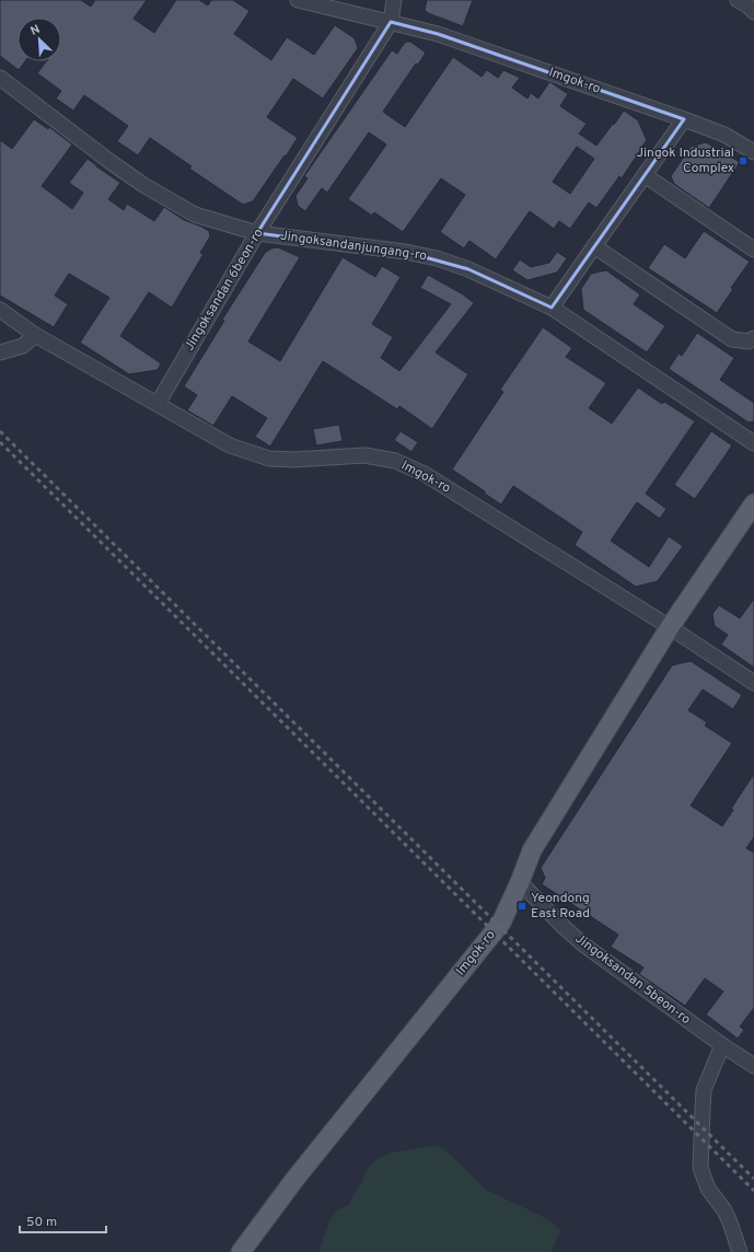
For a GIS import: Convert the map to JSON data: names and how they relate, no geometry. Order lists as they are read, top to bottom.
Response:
{
  "streets": {
    "main road": ["Imgok-ro"],
    "street": ["Jingoksandanjungang-ro", "Jingoksandan 6beon-ro", "Jingoksandan 5beon-ro"]
  },
  "crossings": [
    ["Imgok-ro", "Jingoksandan 6beon-ro"],
    ["Imgok-ro", "Jingoksandan 5beon-ro"],
    ["Jingoksandanjungang-ro", "Jingoksandan 6beon-ro"]
  ],
  "places": {
    "transit": ["Jingok Industrial Complex", "Yeondong East Road"]
  },
  "scale_bar": "50 m",
  "north": "top left"
}
